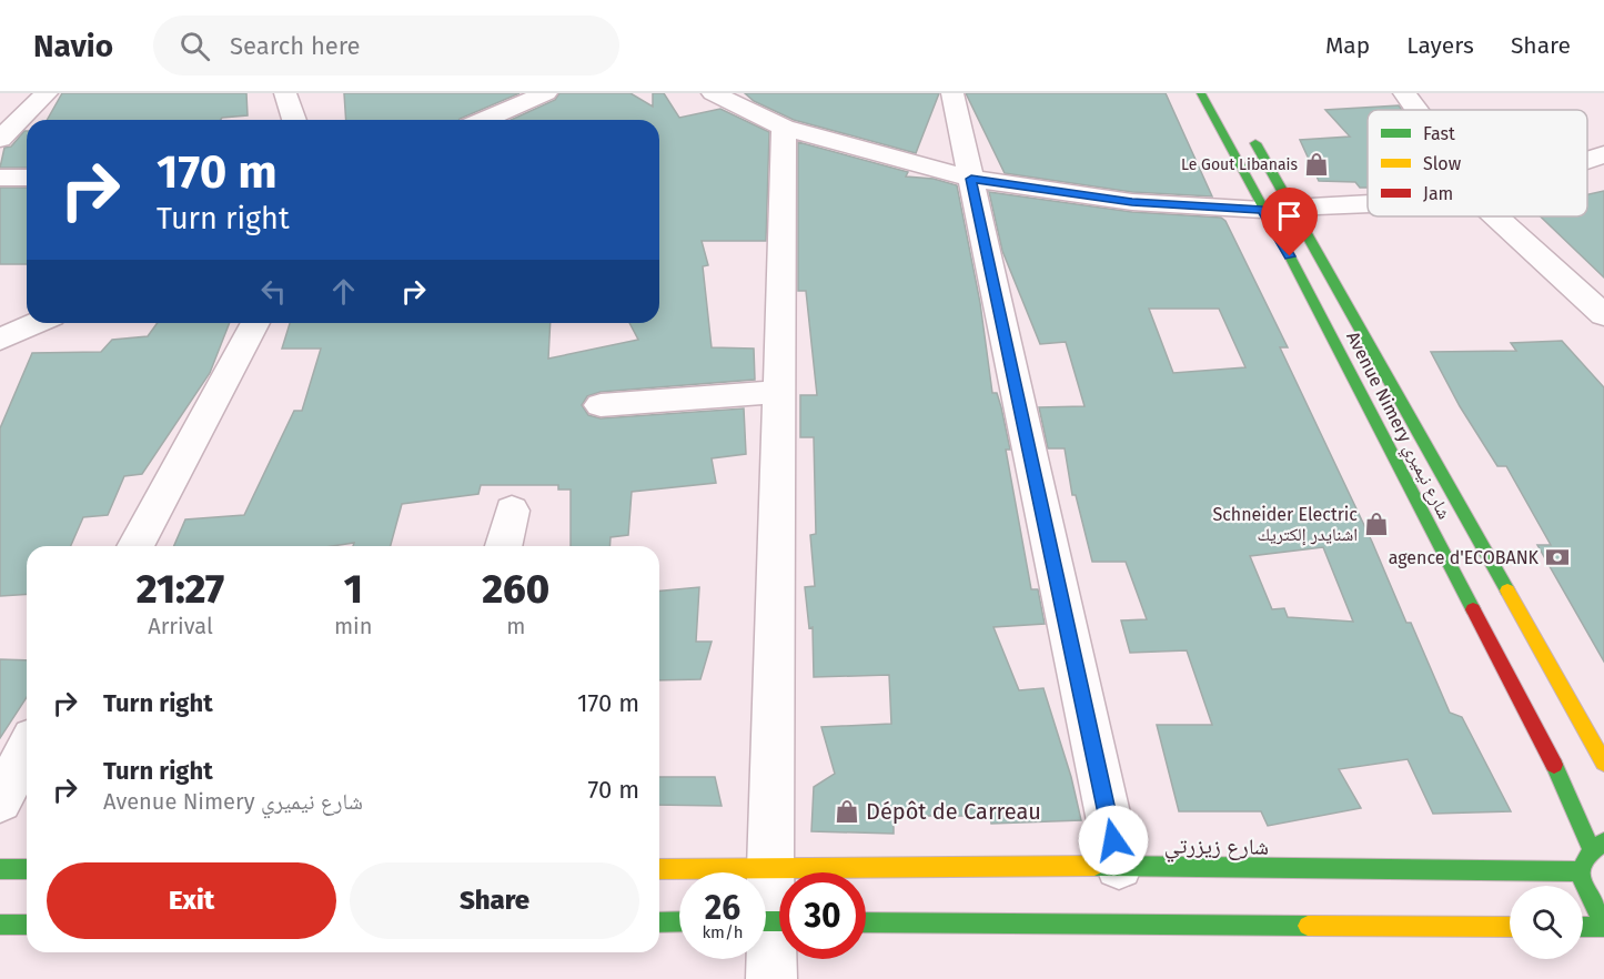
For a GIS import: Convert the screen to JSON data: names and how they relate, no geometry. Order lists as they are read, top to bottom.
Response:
{
  "streets": {
    "main road": ["Avenue Nimery شارع نيميري", "شارع زيزرتي"]
  },
  "places": {
    "shop": ["Le Gout Libanais", "Schneider Electric اشنايدر إلكتريك", "Dépôt de Carreau"],
    "bank": ["agence d'ECOBANK"]
  },
  "legend": ["Fast", "Slow", "Jam"],
  "page": {
    "header": "Navio",
    "search": "Search here",
    "nav": ["Map", "Layers", "Share"],
    "turn": ["170 m", "Turn right"],
    "eta": [
      "21:27",
      "Arrival",
      "1",
      "min",
      "260",
      "m"
    ],
    "list": [
      {
        "name": "Turn right",
        "value": "170 m"
      },
      {
        "name": "Turn right",
        "note": "Avenue Nimery شارع نيميري",
        "value": "70 m"
      }
    ],
    "buttons": ["Exit", "Share"],
    "speed": "26 km/h",
    "limit": "30"
  }
}
